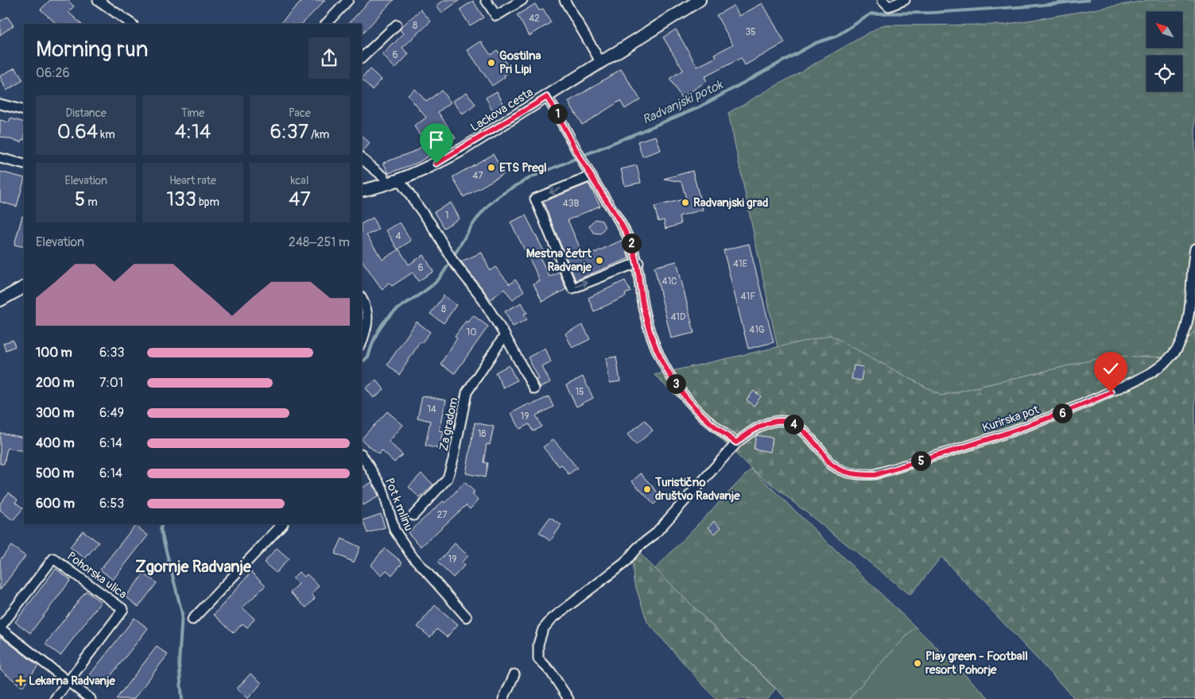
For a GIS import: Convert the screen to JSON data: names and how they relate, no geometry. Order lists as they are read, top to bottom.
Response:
{
  "streets": {
    "street": [
      "Lackova cesta",
      "Kurirska pot",
      "Za gradom",
      "Pot k mlinu",
      "Pohorska ulica"
    ]
  },
  "crossings": [
    ["Lackova cesta", "Kurirska pot"]
  ],
  "districts": ["Zgornje Radvanje"],
  "water": ["Radvanjski potok"],
  "places": {
    "other": [
      "Gostilna Pri Lipi",
      "ETS Pregl",
      "Radvanjski grad",
      "Mestna četrt Radvanje",
      "Turistično društvo Radvanje",
      "Play green - Football resort Pohorje"
    ],
    "health": ["Lekarna Radvanje"]
  },
  "house_numbers": [
    "42",
    "8",
    "35",
    "6",
    "47",
    "43B",
    "1",
    "4",
    "41E",
    "6",
    "41C",
    "41F",
    "8",
    "41D",
    "41G",
    "10",
    "15",
    "14",
    "19",
    "18",
    "27",
    "19"
  ],
  "north": "top left",
  "page": {
    "heading": ["Morning run", "06:26"],
    "stats": [
      ["Distance", "0.64 km"],
      ["Time", "4:14"],
      ["Pace", "6:37 /km"],
      ["Elevation", "5 m"],
      ["Heart rate", "133 bpm"],
      ["kcal", "47"]
    ],
    "pins": [
      "1",
      "2",
      "3",
      "6",
      "4",
      "5"
    ],
    "chart": ["Elevation", "248–251 m"],
    "list": [
      {
        "name": "100 m",
        "note": "6:33"
      },
      {
        "name": "200 m",
        "note": "7:01"
      },
      {
        "name": "300 m",
        "note": "6:49"
      },
      {
        "name": "400 m",
        "note": "6:14"
      },
      {
        "name": "500 m",
        "note": "6:14"
      },
      {
        "name": "600 m",
        "note": "6:53"
      }
    ]
  }
}
